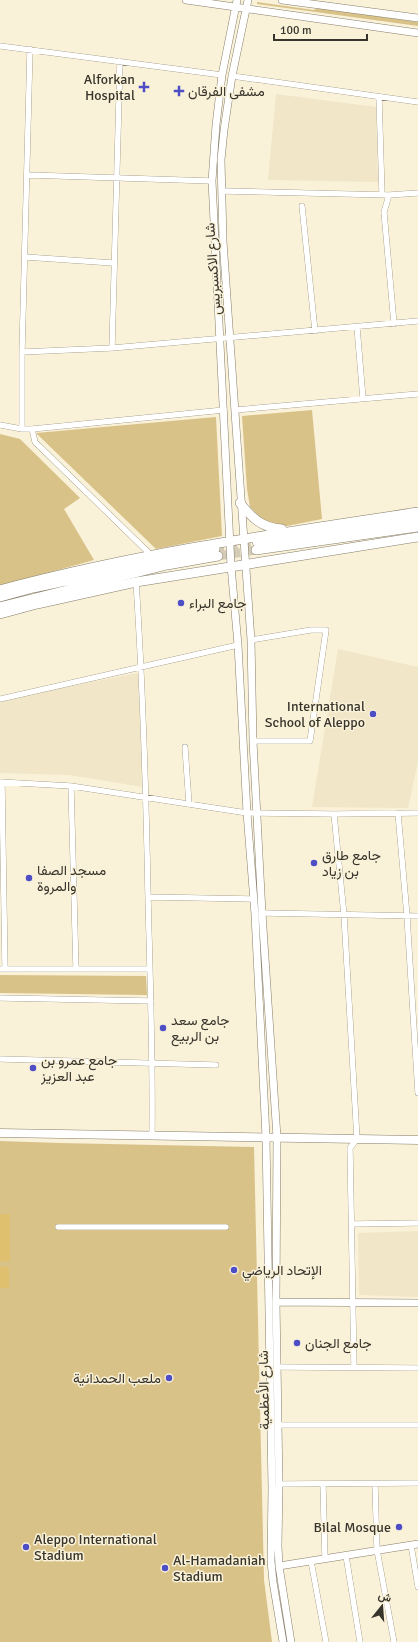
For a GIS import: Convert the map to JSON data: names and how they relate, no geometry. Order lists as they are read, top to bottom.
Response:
{
  "streets": {
    "street": ["شارع الاكسبريس", "شارع الأعظمية"]
  },
  "crossings": [
    ["شارع الاكسبريس", "شارع الأعظمية"]
  ],
  "places": {
    "health": ["Alforkan Hospital", "مشفى الفرقان"],
    "other": [
      "جامع البراء",
      "International School of Aleppo",
      "جامع طارق بن زياد",
      "مسجد الصفا والمروة",
      "جامع سعد بن الربيع",
      "جامع عمرو بن عبد العزيز",
      "الإتحاد الرياضي",
      "جامع الجنان",
      "ملعب الحمدانية",
      "Bilal Mosque",
      "Aleppo International Stadium",
      "Al-Hamadaniah Stadium"
    ]
  },
  "scale_bar": "100 m",
  "north": "top"
}
